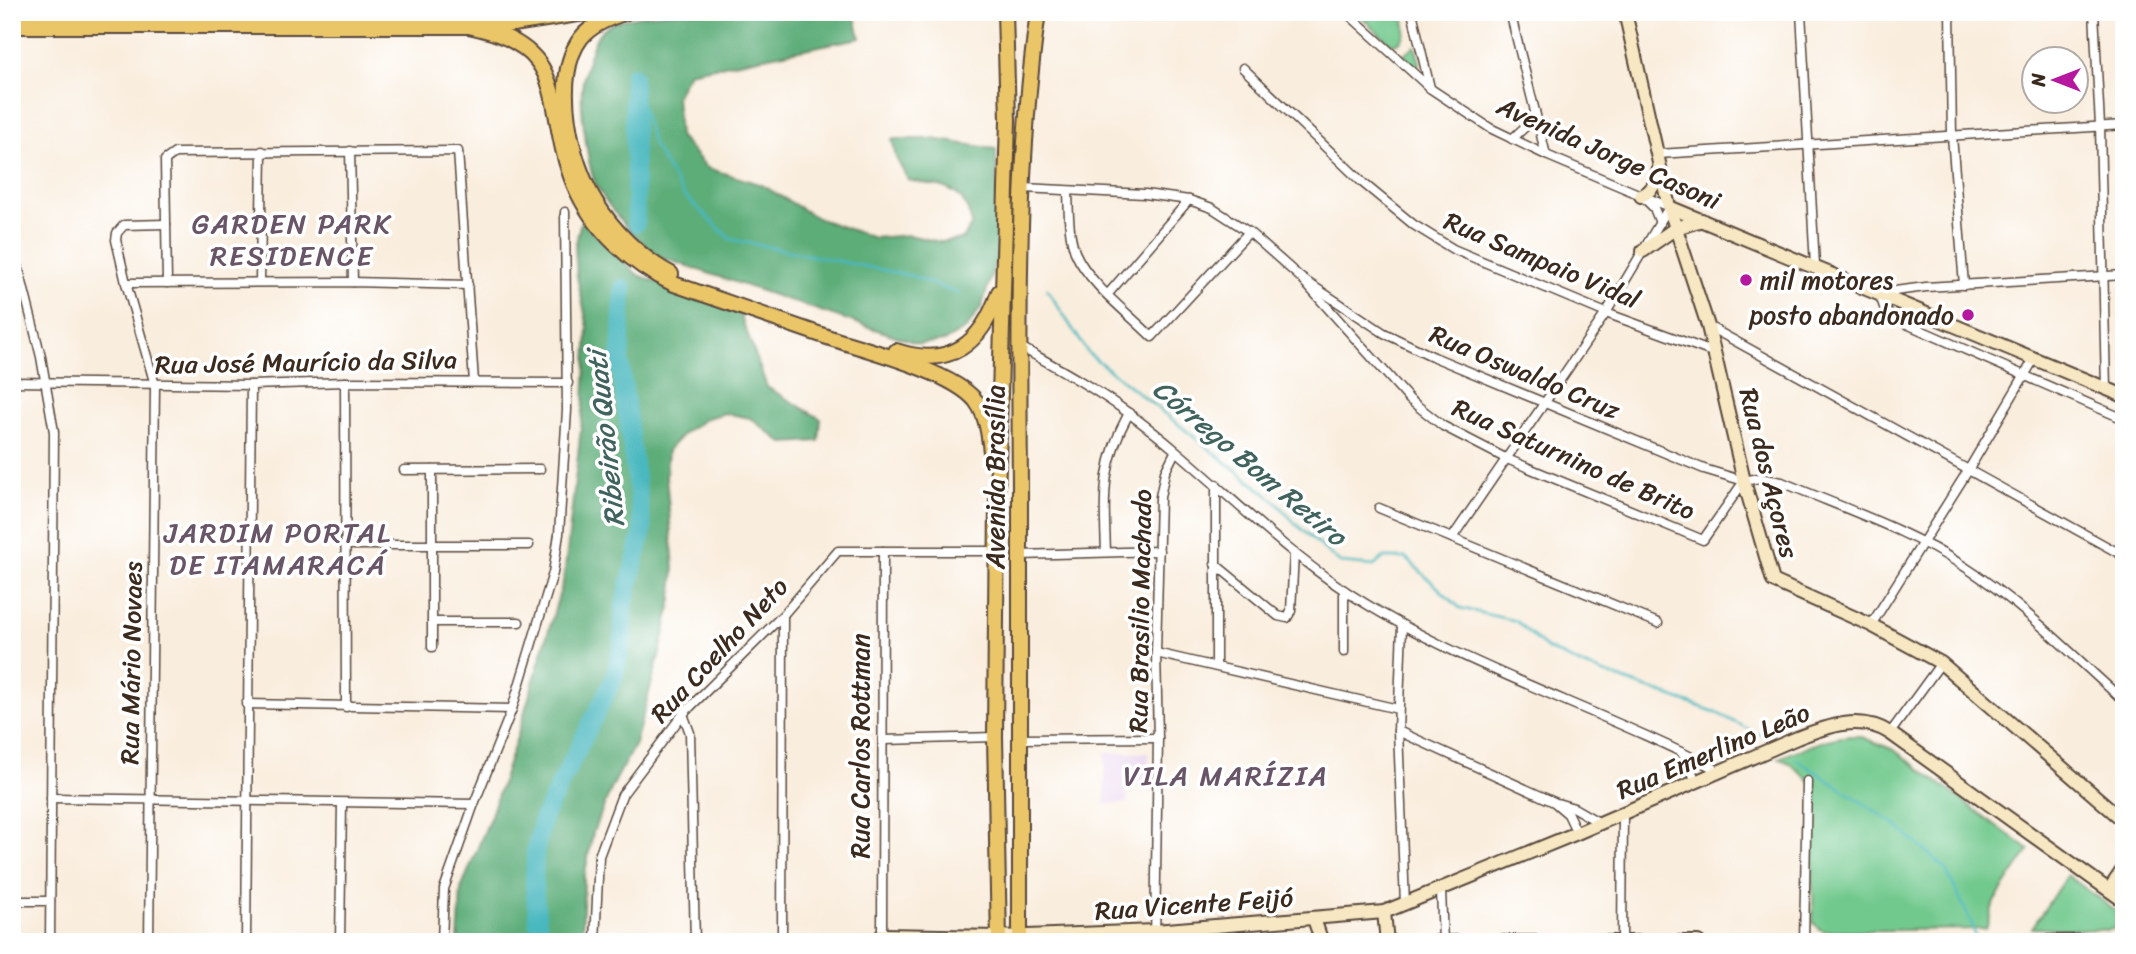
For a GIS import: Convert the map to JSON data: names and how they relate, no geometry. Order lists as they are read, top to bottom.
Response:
{
  "streets": {
    "highway": ["Avenida Brasília"],
    "street": [
      "Avenida Jorge Casoni",
      "Rua Sampaio Vidal",
      "Rua José Maurício da Silva",
      "Rua Oswaldo Cruz",
      "Rua Saturnino de Brito",
      "Rua dos Açores",
      "Rua Brasilio Machado",
      "Rua Coelho Neto",
      "Rua Mário Novaes",
      "Rua Carlos Rottman",
      "Rua Emerlino Leão",
      "Rua Vicente Feijó"
    ]
  },
  "crossings": [
    ["Avenida Jorge Casoni", "Rua dos Açores"],
    ["Rua Sampaio Vidal", "Rua dos Açores"],
    ["Rua José Maurício da Silva", "Rua Mário Novaes"],
    ["Rua Oswaldo Cruz", "Rua Saturnino de Brito"],
    ["Rua Oswaldo Cruz", "Rua dos Açores"],
    ["Rua Saturnino de Brito", "Rua dos Açores"],
    ["Rua Saturnino de Brito", "Avenida Brasília"],
    ["Avenida Brasília", "Rua Coelho Neto"],
    ["Avenida Brasília", "Rua Vicente Feijó"],
    ["Rua Brasilio Machado", "Rua Vicente Feijó"],
    ["Rua Coelho Neto", "Rua Carlos Rottman"],
    ["Rua Carlos Rottman", "Rua Vicente Feijó"],
    ["Rua Emerlino Leão", "Rua Vicente Feijó"]
  ],
  "districts": ["GARDEN PARK RESIDENCE", "JARDIM PORTAL DE ITAMARACÁ", "VILA MARÍZIA"],
  "water": ["Ribeirão Quati", "Córrego Bom Retiro"],
  "places": ["mil motores", "posto abandonado"],
  "north": "left"
}
